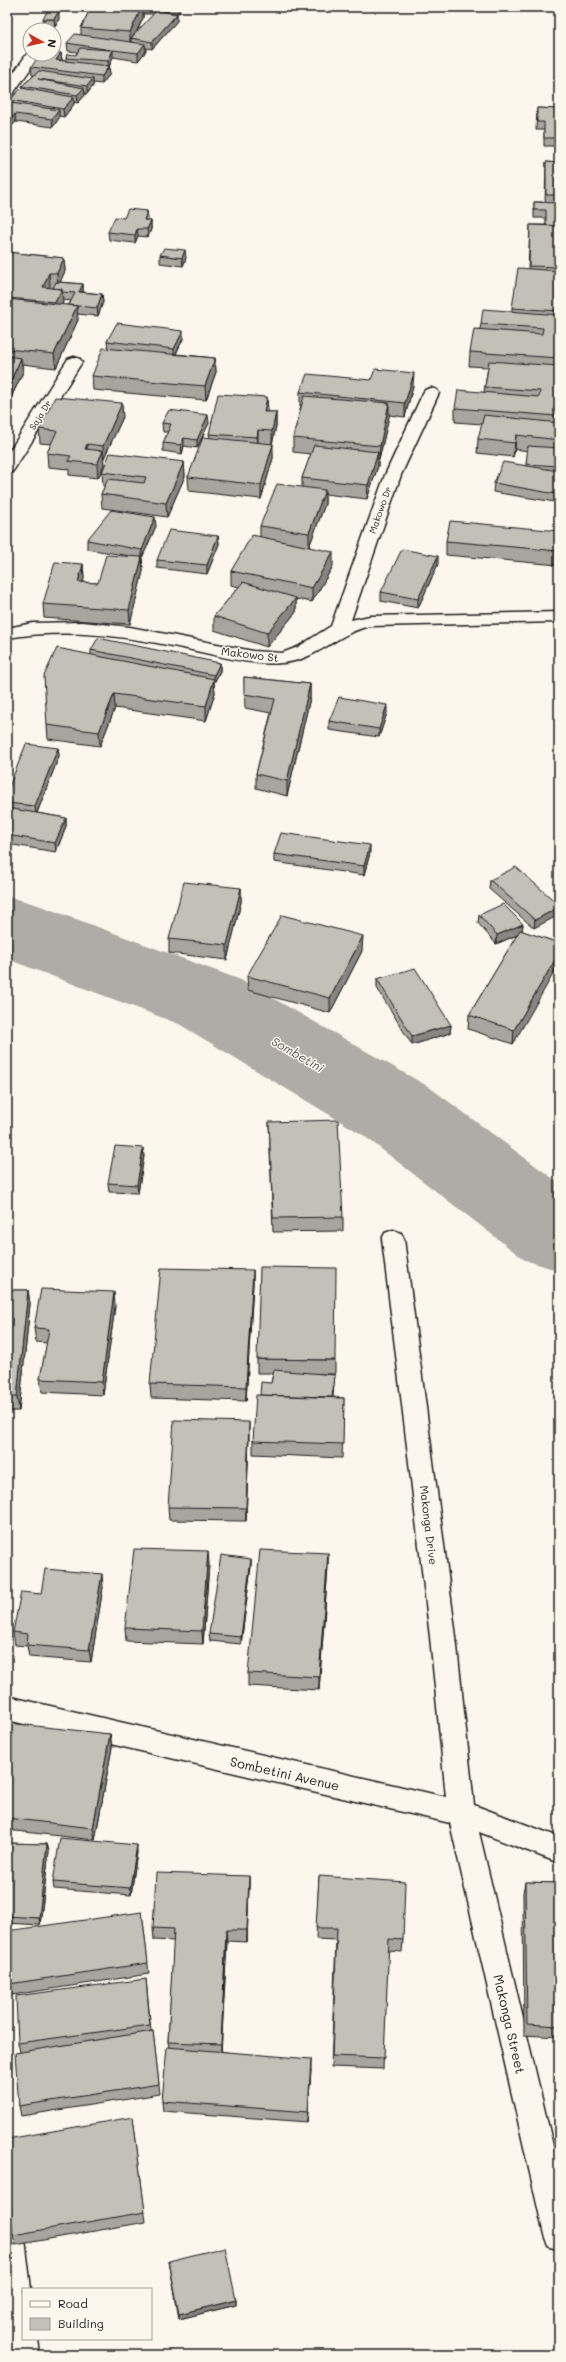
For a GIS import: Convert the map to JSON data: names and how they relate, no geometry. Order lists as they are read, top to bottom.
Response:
{
  "streets": {
    "street": [
      "Saja Dr",
      "Makowo Dr",
      "Makowo St",
      "Makonga Drive",
      "Sombetini Avenue",
      "Makonga Street"
    ]
  },
  "crossings": [
    ["Makowo Dr", "Makowo St"],
    ["Makonga Drive", "Sombetini Avenue"],
    ["Makonga Drive", "Makonga Street"],
    ["Sombetini Avenue", "Makonga Street"]
  ],
  "water": ["Sombetini"],
  "legend": ["Road", "Building"],
  "north": "right"
}
